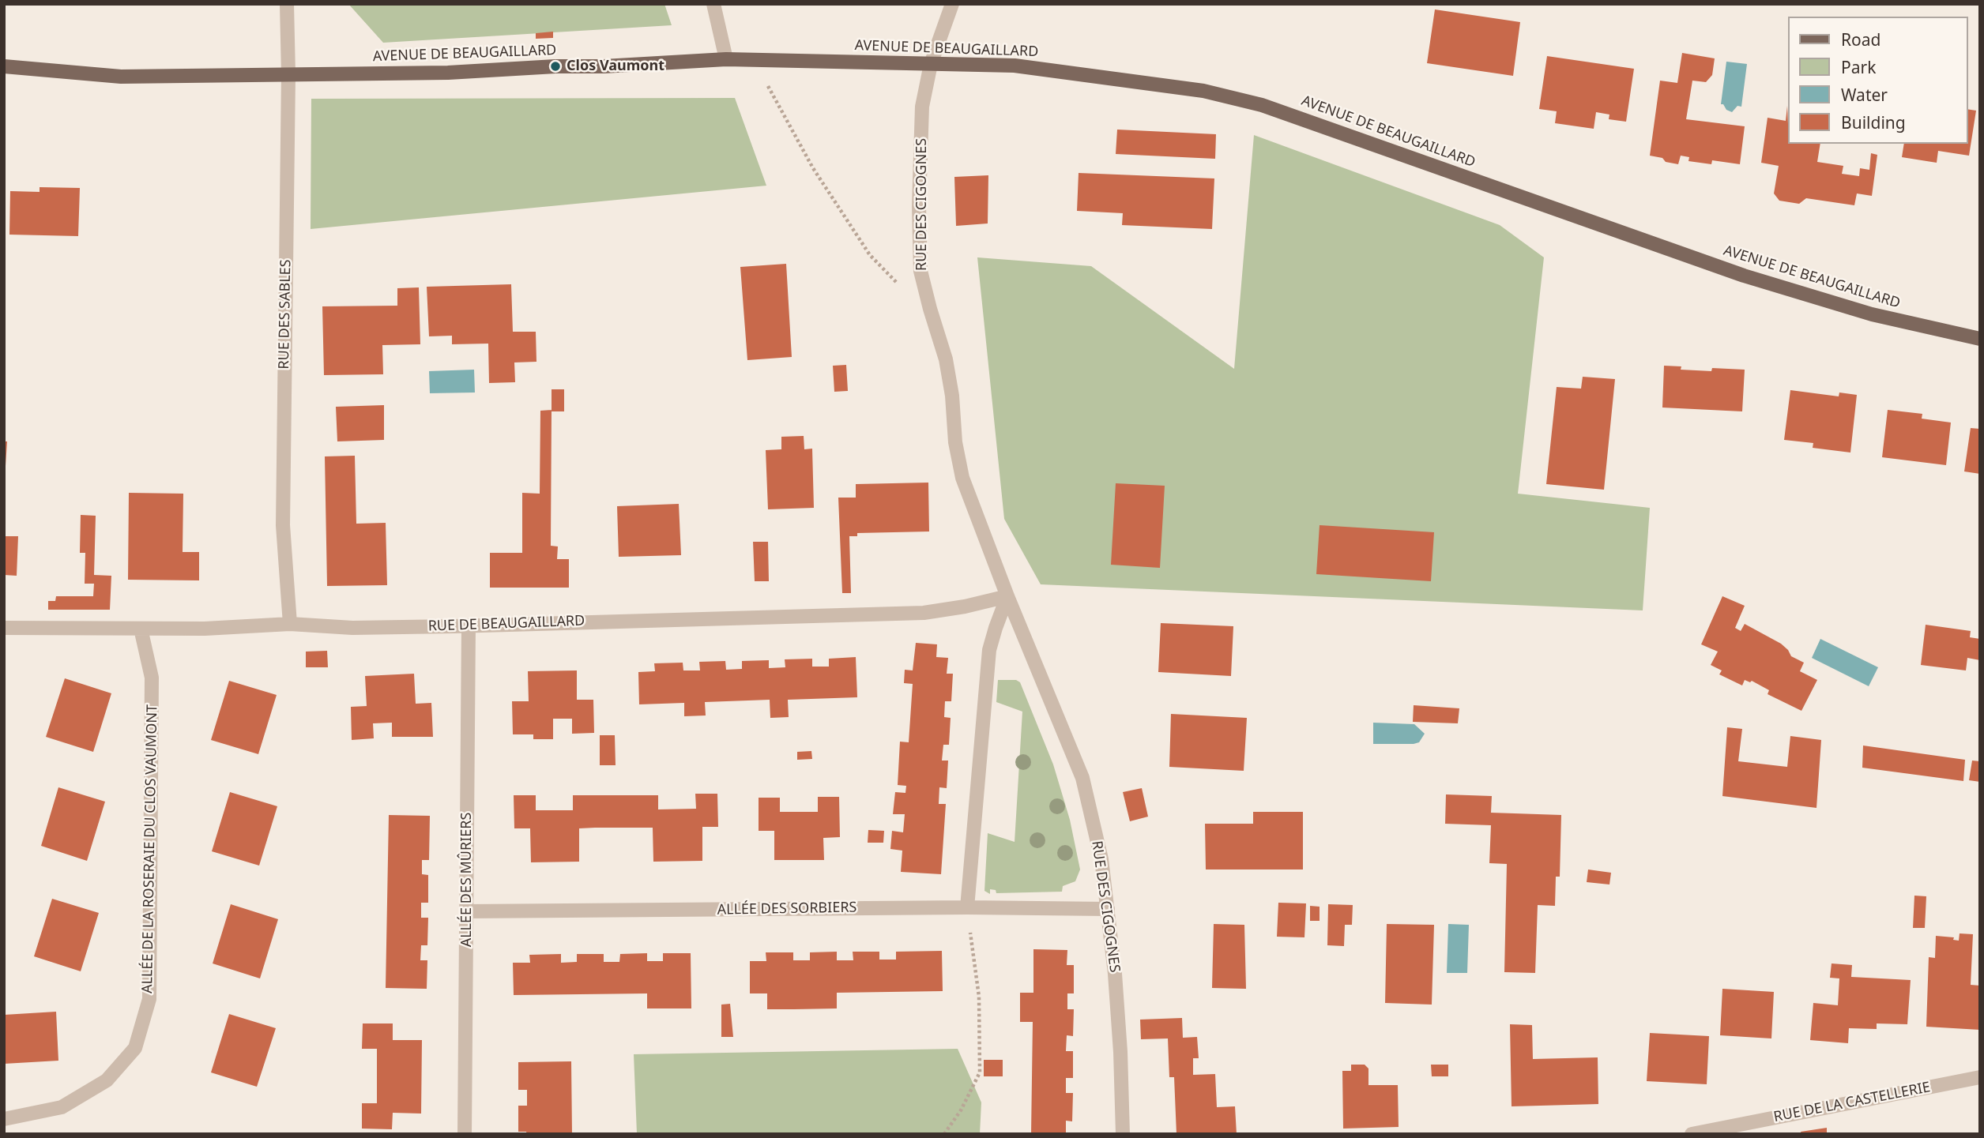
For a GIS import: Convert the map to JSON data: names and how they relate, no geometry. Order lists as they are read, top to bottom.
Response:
{
  "streets": {
    "main road": ["AVENUE DE BEAUGAILLARD"],
    "street": [
      "RUE DES CIGOGNES",
      "RUE DES SABLES",
      "RUE DE BEAUGAILLARD",
      "ALLÉE DE LA ROSERAIE DU CLOS VAUMONT",
      "ALLÉE DES MÛRIERS",
      "ALLÉE DES SORBIERS",
      "RUE DE LA CASTELLERIE"
    ]
  },
  "crossings": [
    ["AVENUE DE BEAUGAILLARD", "RUE DES CIGOGNES"],
    ["AVENUE DE BEAUGAILLARD", "RUE DES SABLES"],
    ["RUE DES CIGOGNES", "RUE DE BEAUGAILLARD"],
    ["RUE DES CIGOGNES", "ALLÉE DES SORBIERS"],
    ["RUE DES SABLES", "RUE DE BEAUGAILLARD"],
    ["RUE DE BEAUGAILLARD", "ALLÉE DE LA ROSERAIE DU CLOS VAUMONT"],
    ["RUE DE BEAUGAILLARD", "ALLÉE DES MÛRIERS"],
    ["ALLÉE DES MÛRIERS", "ALLÉE DES SORBIERS"]
  ],
  "places": ["Clos Vaumont"],
  "legend": [
    "Road",
    "Park",
    "Water",
    "Building"
  ]
}
